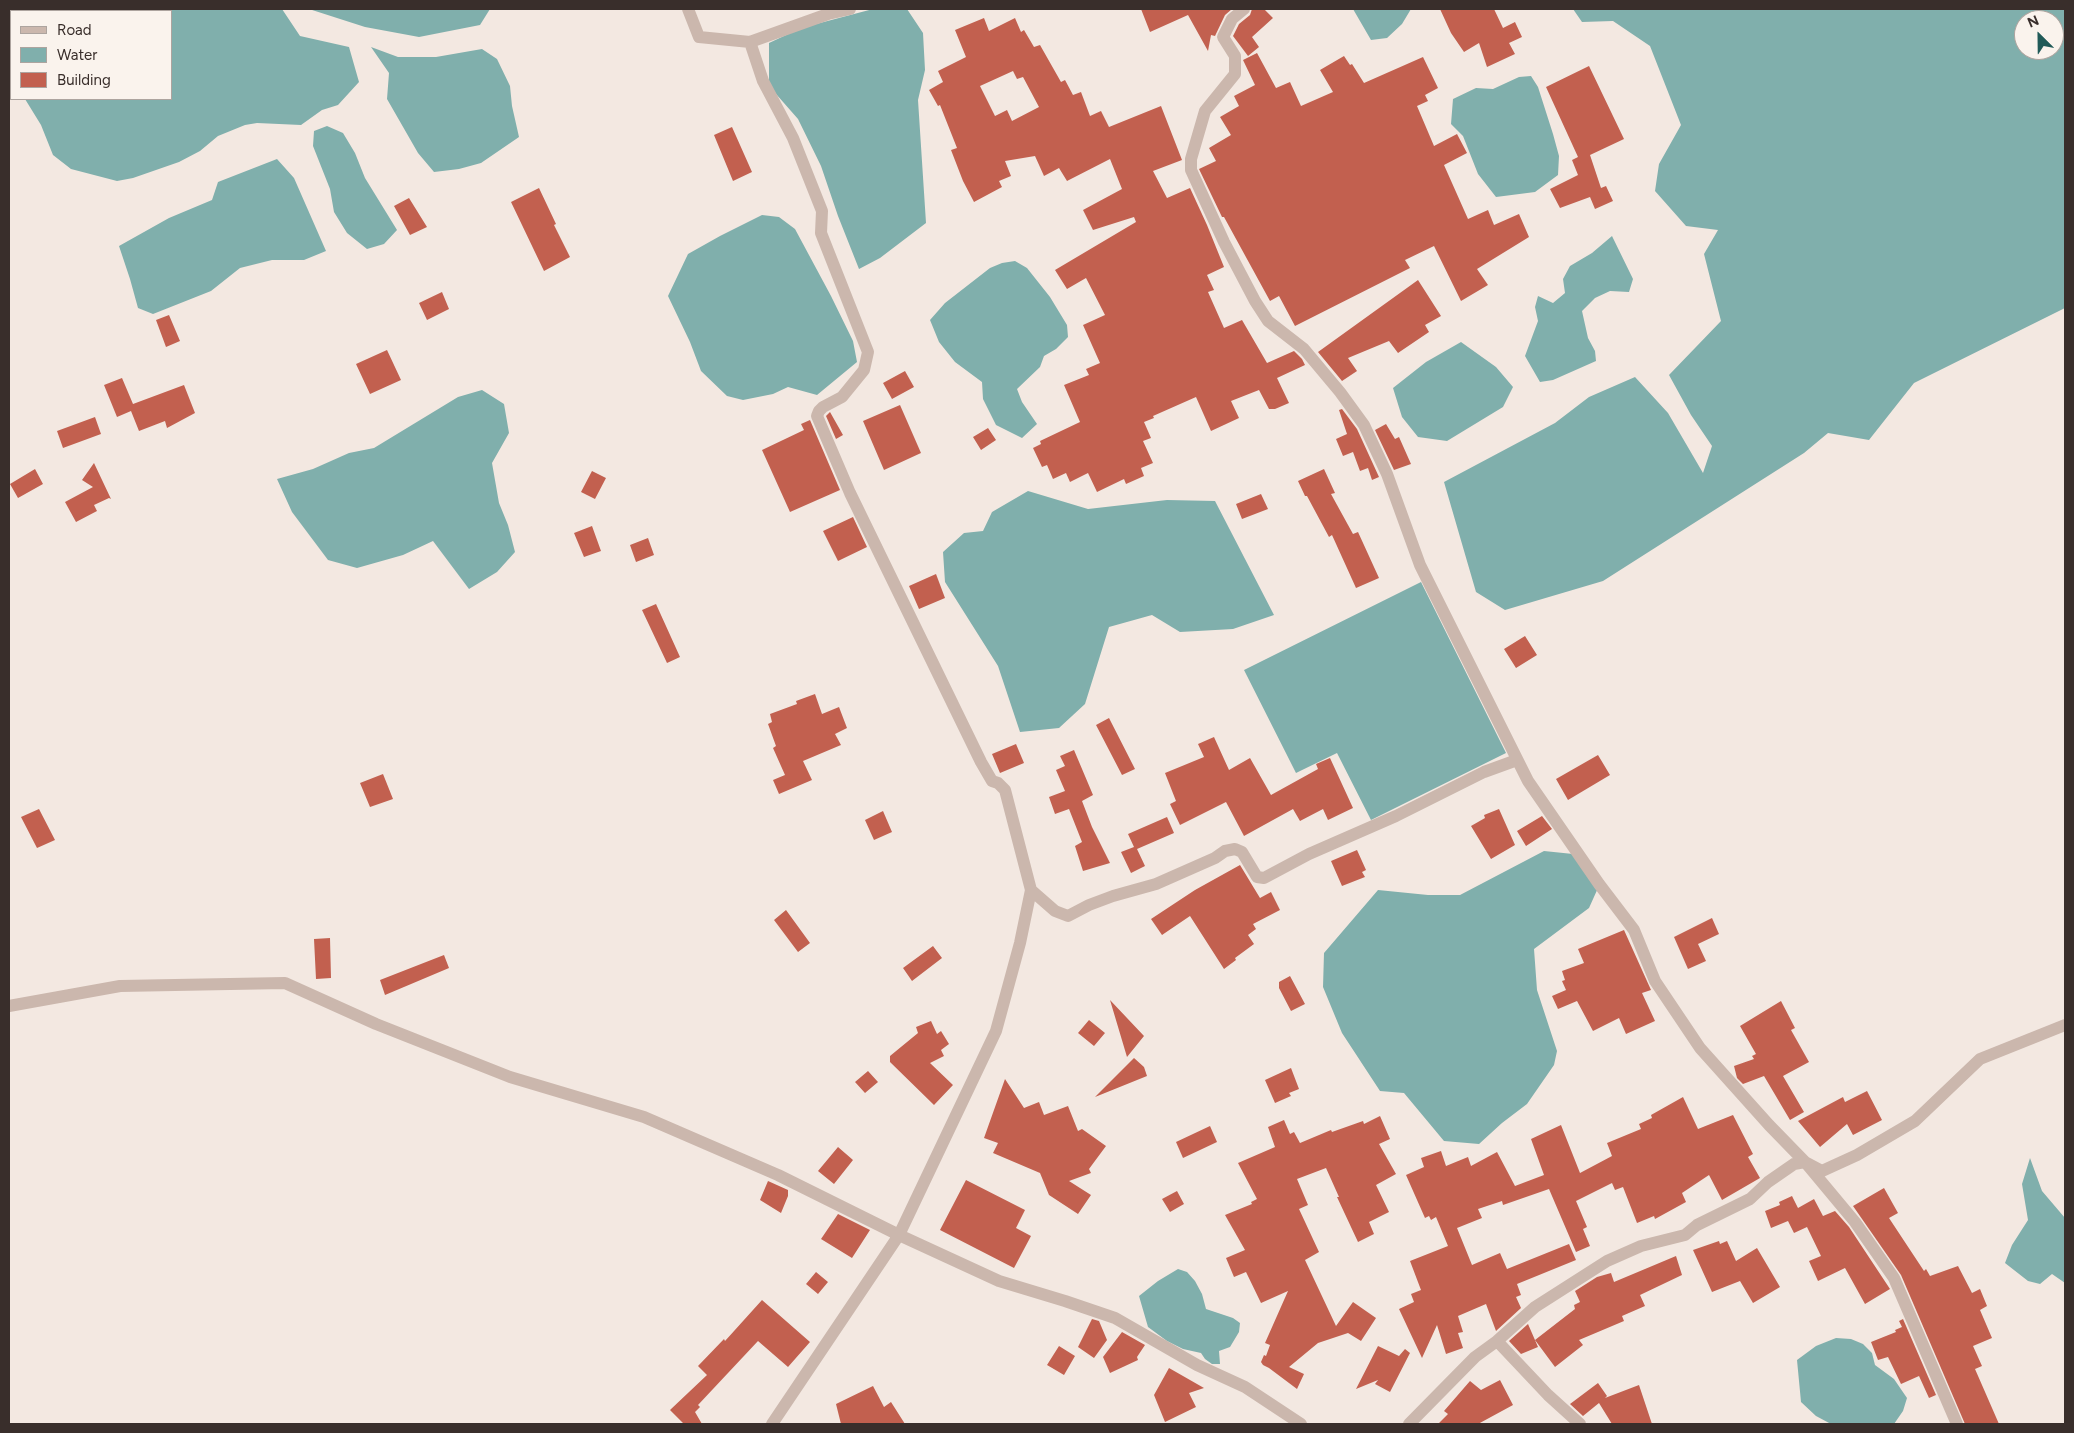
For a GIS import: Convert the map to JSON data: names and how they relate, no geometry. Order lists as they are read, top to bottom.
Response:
{
  "legend": ["Road", "Water", "Building"],
  "north": "top left"
}
